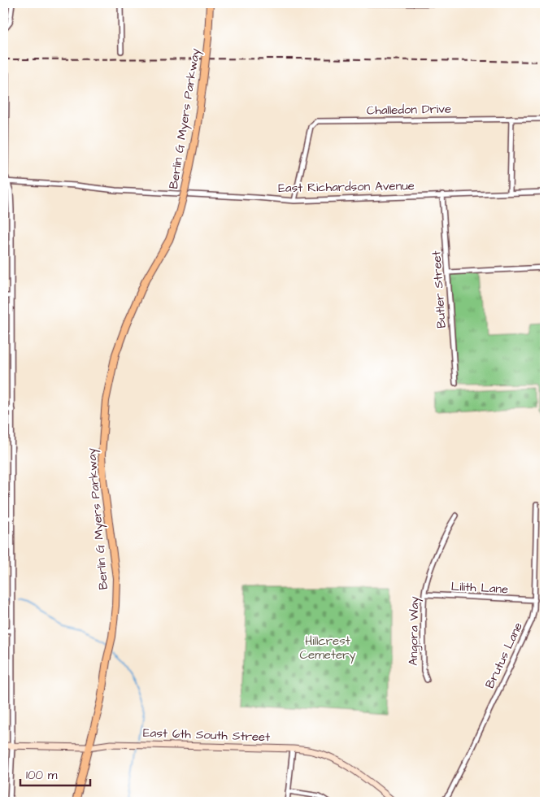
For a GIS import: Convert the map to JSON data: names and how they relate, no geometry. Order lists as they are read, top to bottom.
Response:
{
  "streets": {
    "main road": ["Berlin G Myers Parkway"],
    "street": [
      "Challedon Drive",
      "East Richardson Avenue",
      "Butler Street",
      "Lilith Lane",
      "Angora Way",
      "Brutus Lane",
      "East 6th South Street"
    ]
  },
  "crossings": [
    ["Challedon Drive", "East Richardson Avenue"],
    ["Berlin G Myers Parkway", "East 6th South Street"],
    ["East Richardson Avenue", "Butler Street"],
    ["Lilith Lane", "Angora Way"],
    ["Lilith Lane", "Brutus Lane"]
  ],
  "parks": ["Hillcrest Cemetery"],
  "scale_bar": "100 m"
}
